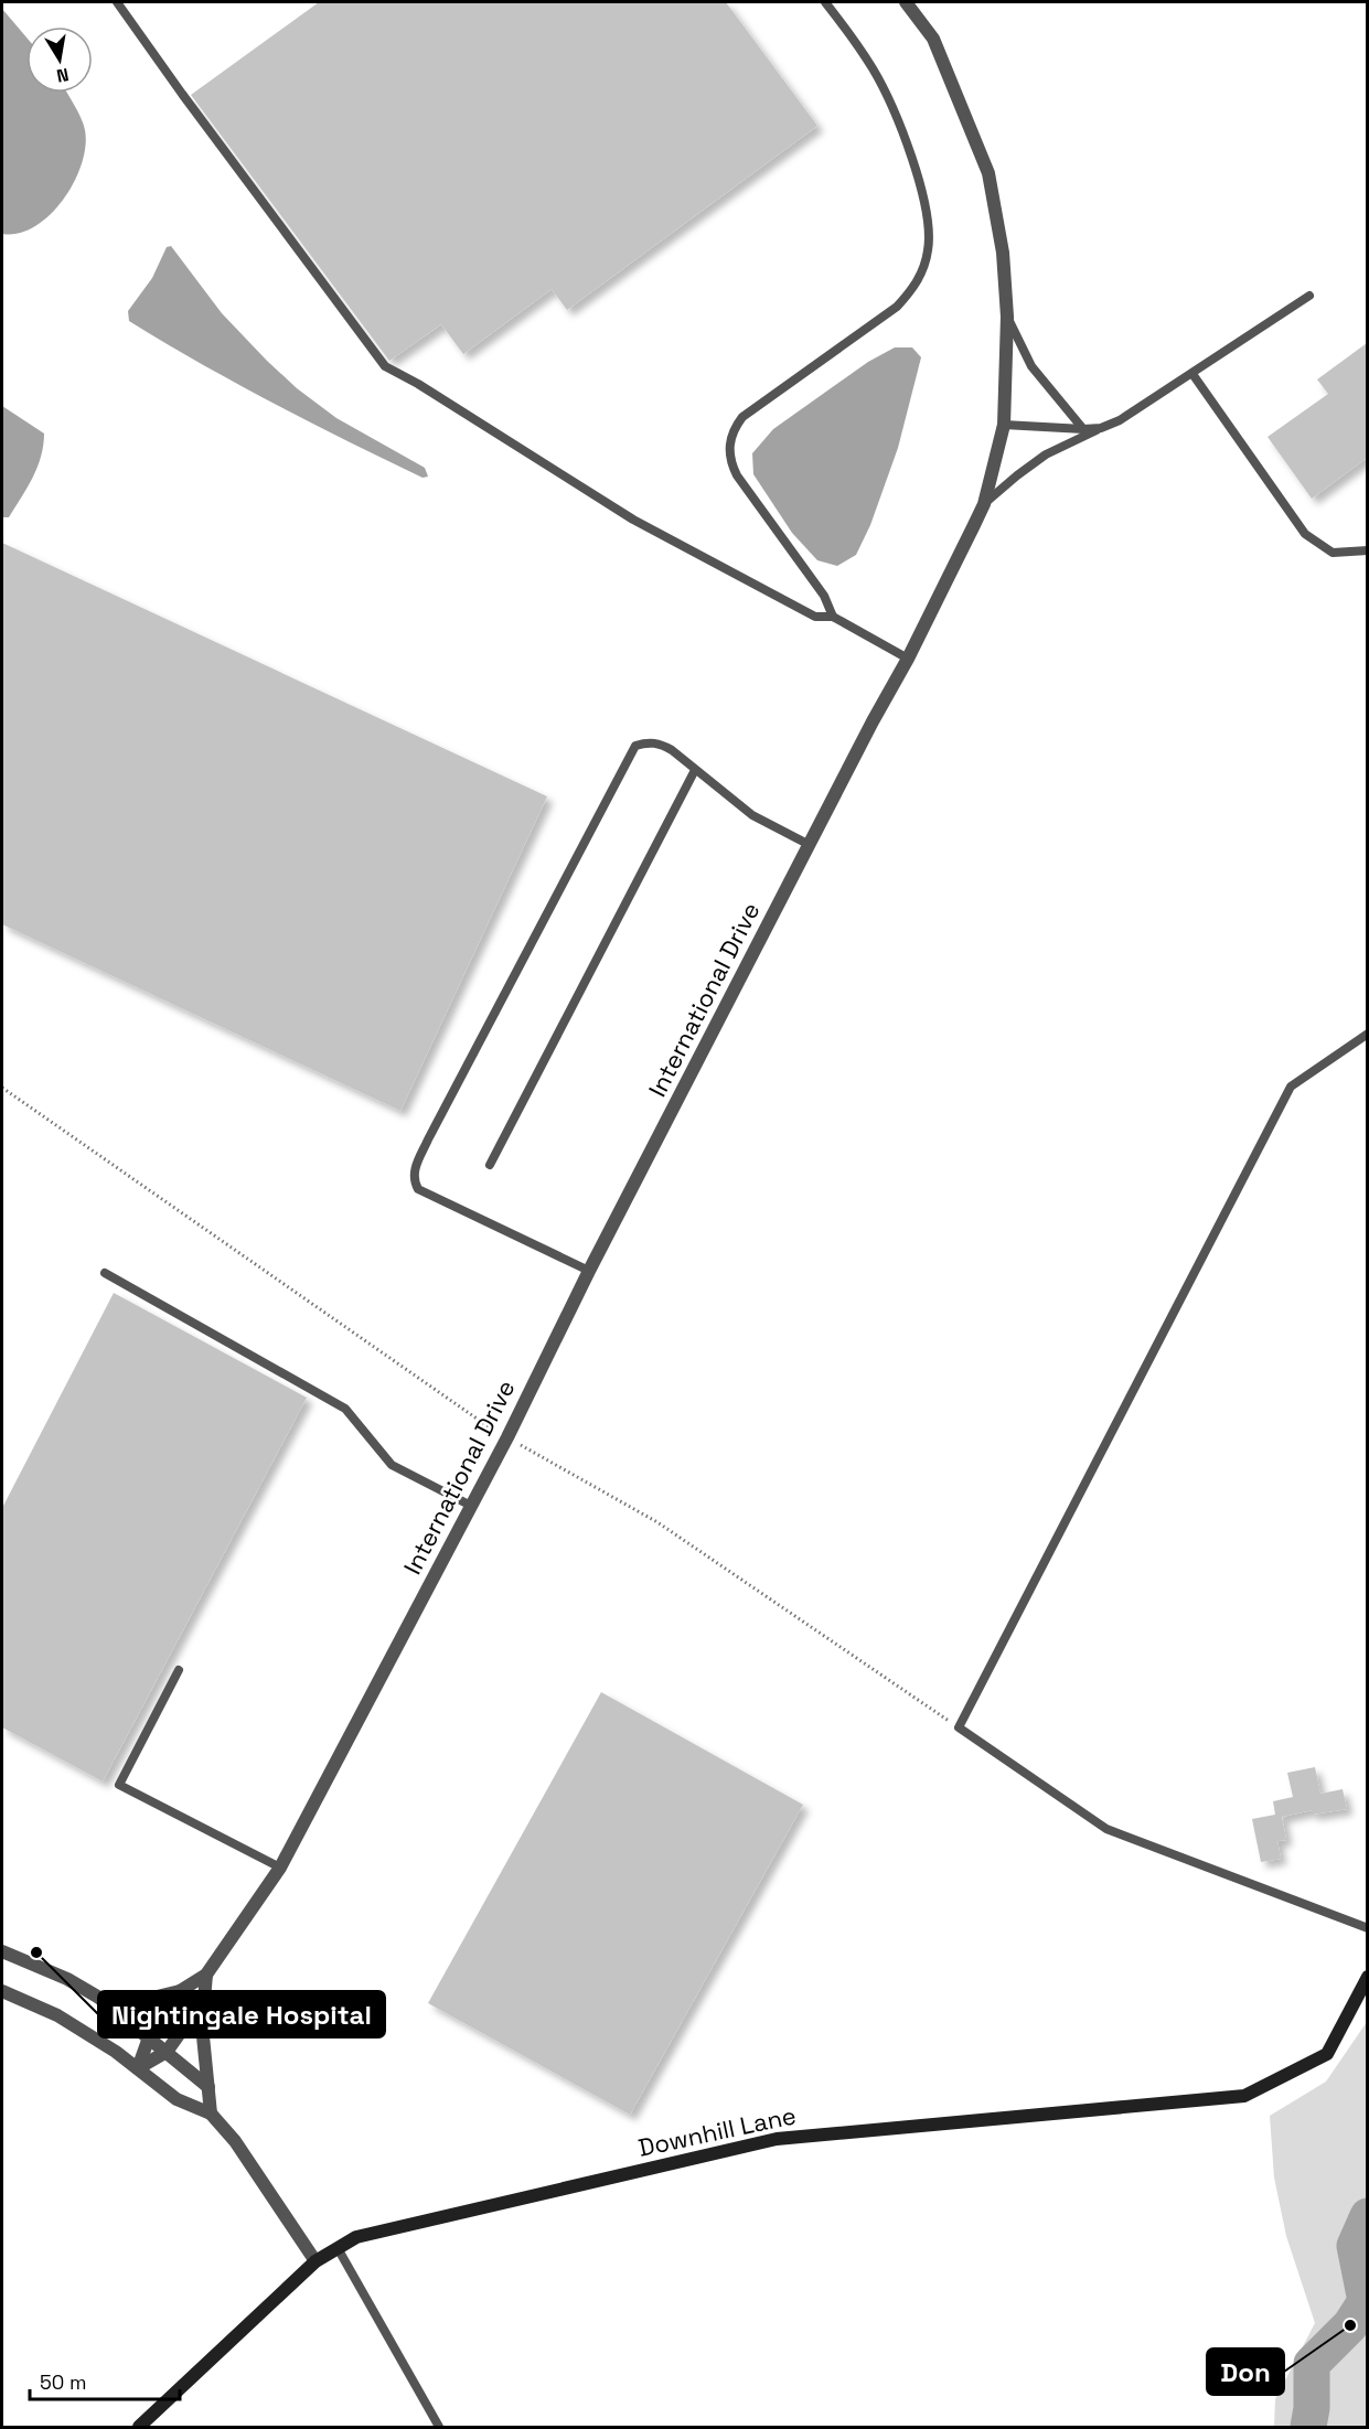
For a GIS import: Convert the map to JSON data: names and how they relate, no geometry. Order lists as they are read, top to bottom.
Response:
{
  "streets": {
    "street": ["International Drive", "Downhill Lane"]
  },
  "places": ["Nightingale Hospital", "Don"],
  "scale_bar": "50 m",
  "north": "bottom"
}
